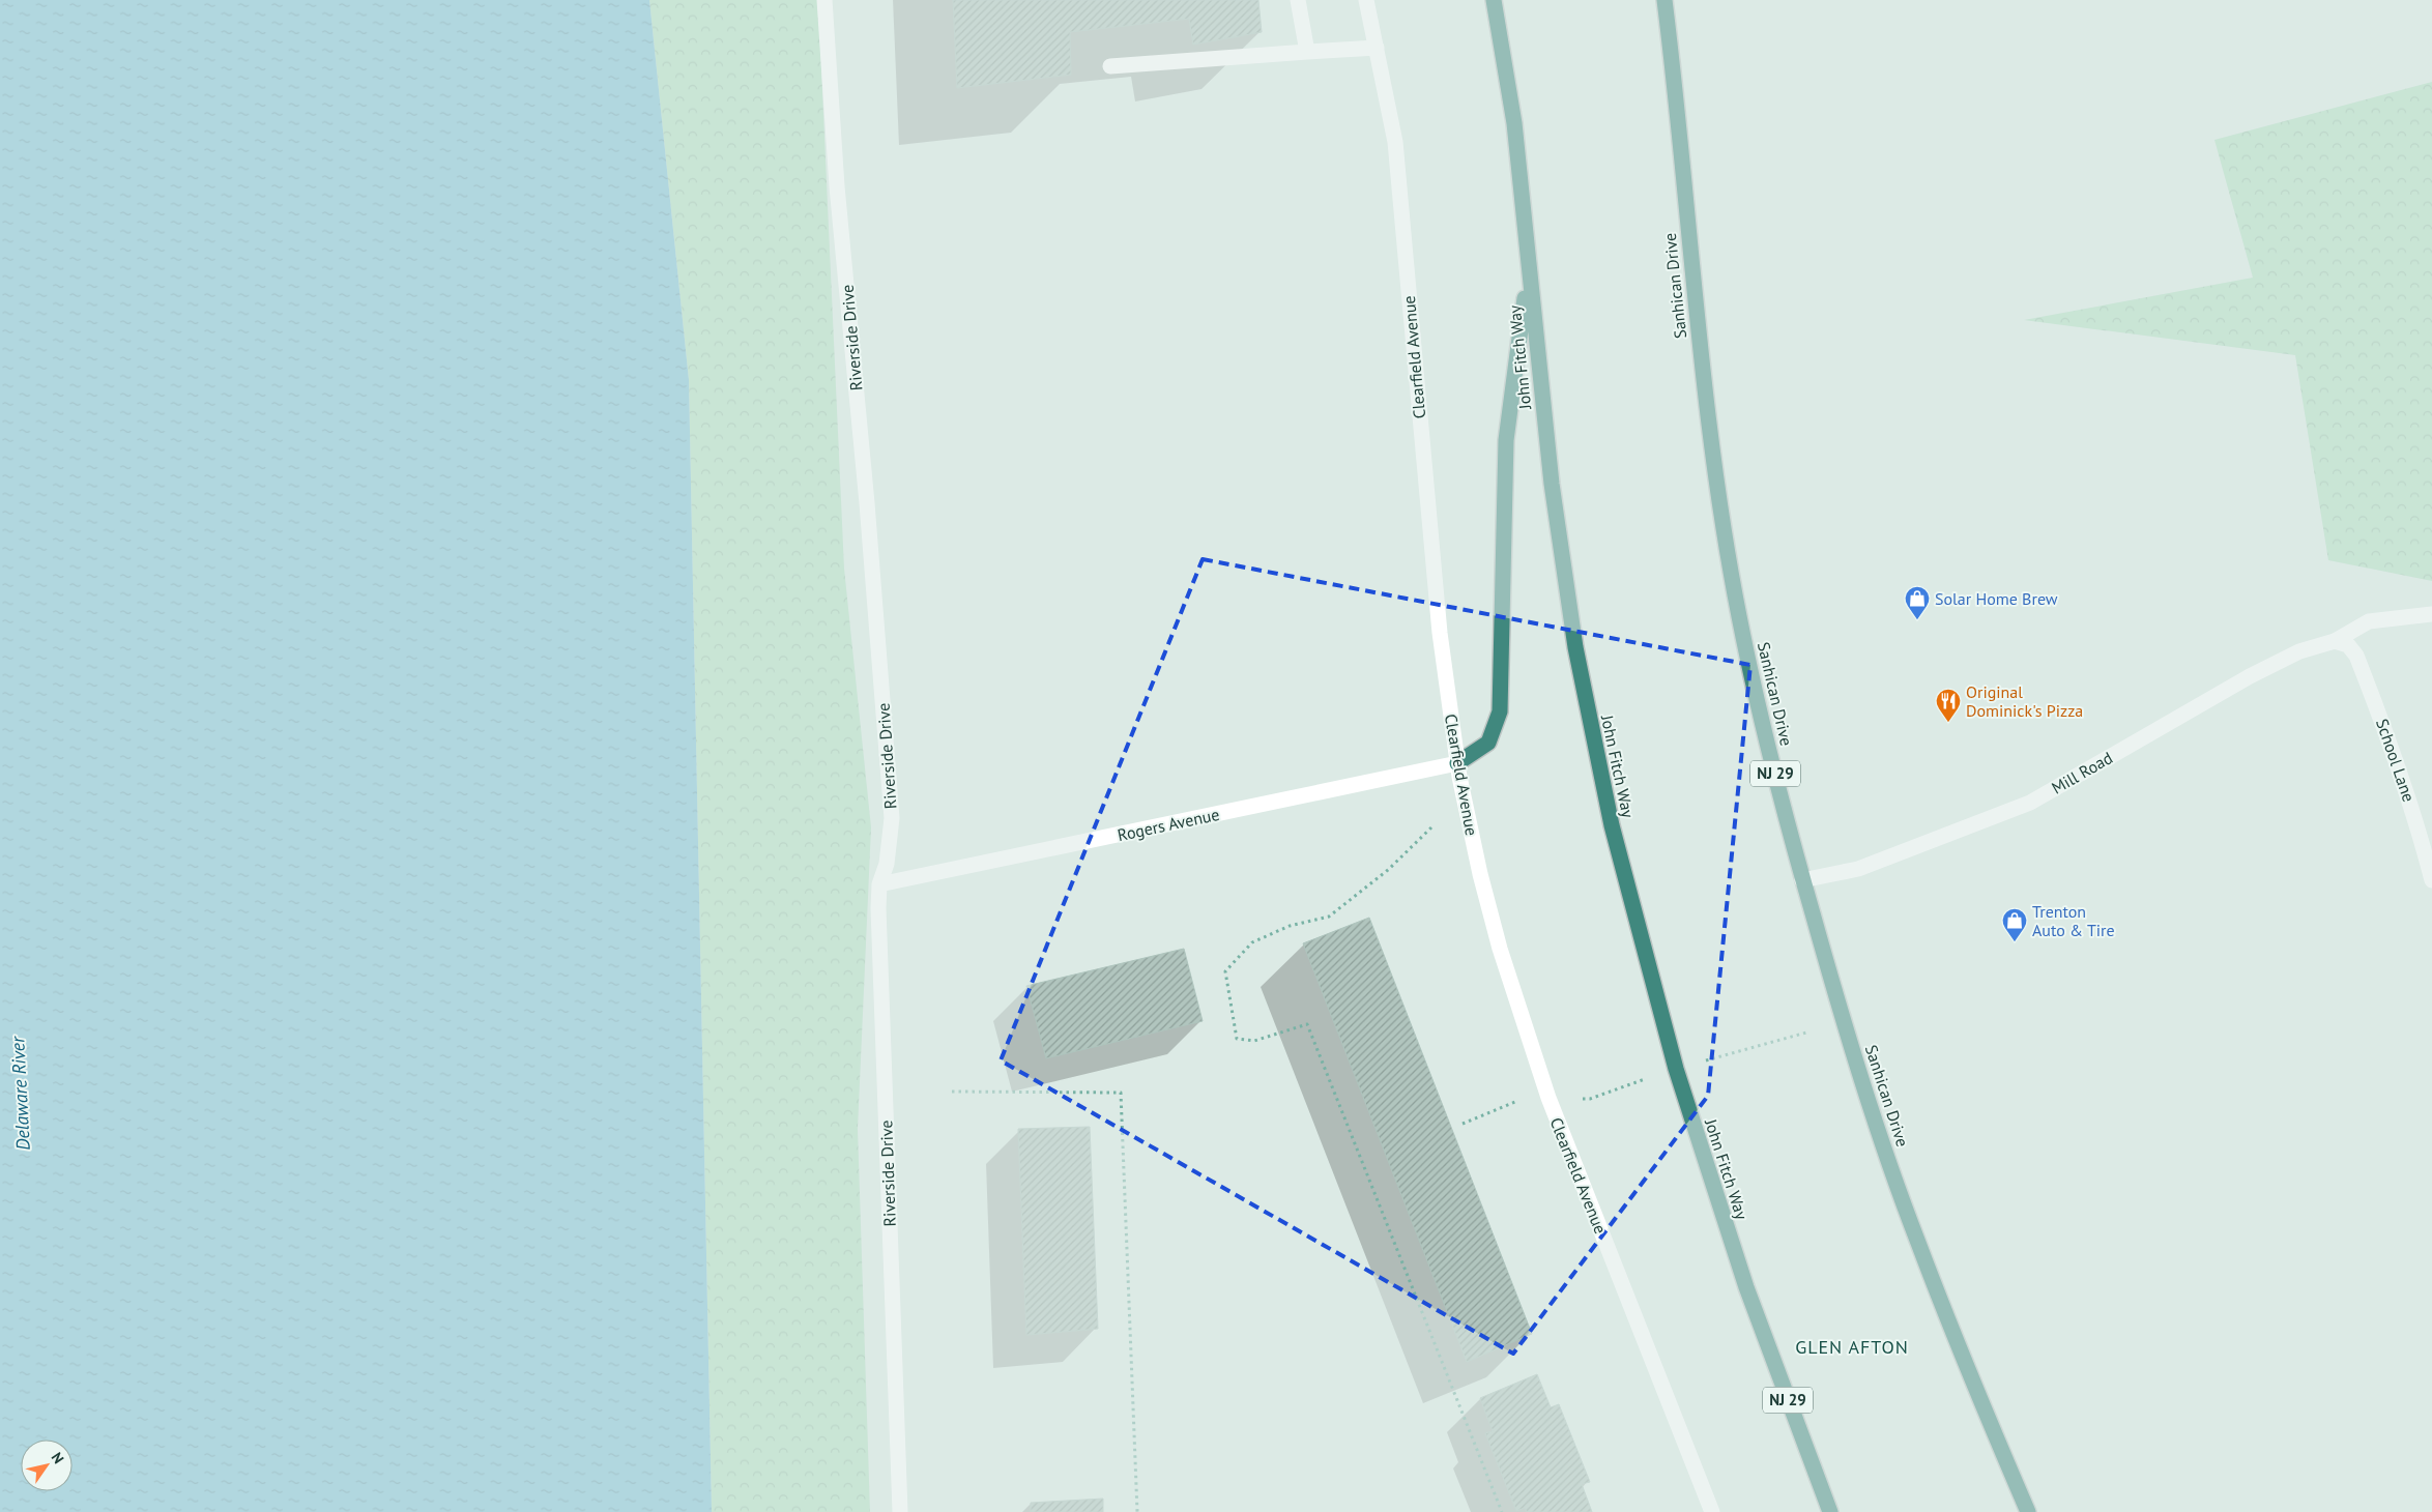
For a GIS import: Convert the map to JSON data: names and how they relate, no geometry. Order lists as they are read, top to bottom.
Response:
{
  "streets": {
    "highway": ["Sanhican Drive", "John Fitch Way", "NJ 29"],
    "street": [
      "Riverside Drive",
      "Clearfield Avenue",
      "School Lane",
      "Mill Road",
      "Rogers Avenue"
    ]
  },
  "crossings": [
    ["Sanhican Drive", "Mill Road"],
    ["Riverside Drive", "Rogers Avenue"],
    ["Clearfield Avenue", "Rogers Avenue"],
    ["School Lane", "Mill Road"]
  ],
  "districts": ["GLEN AFTON"],
  "water": ["Delaware River"],
  "places": {
    "shop": ["Solar Home Brew", "Trenton Auto & Tire"],
    "restaurant": ["Original Dominick's Pizza"]
  },
  "north": "top right"
}
